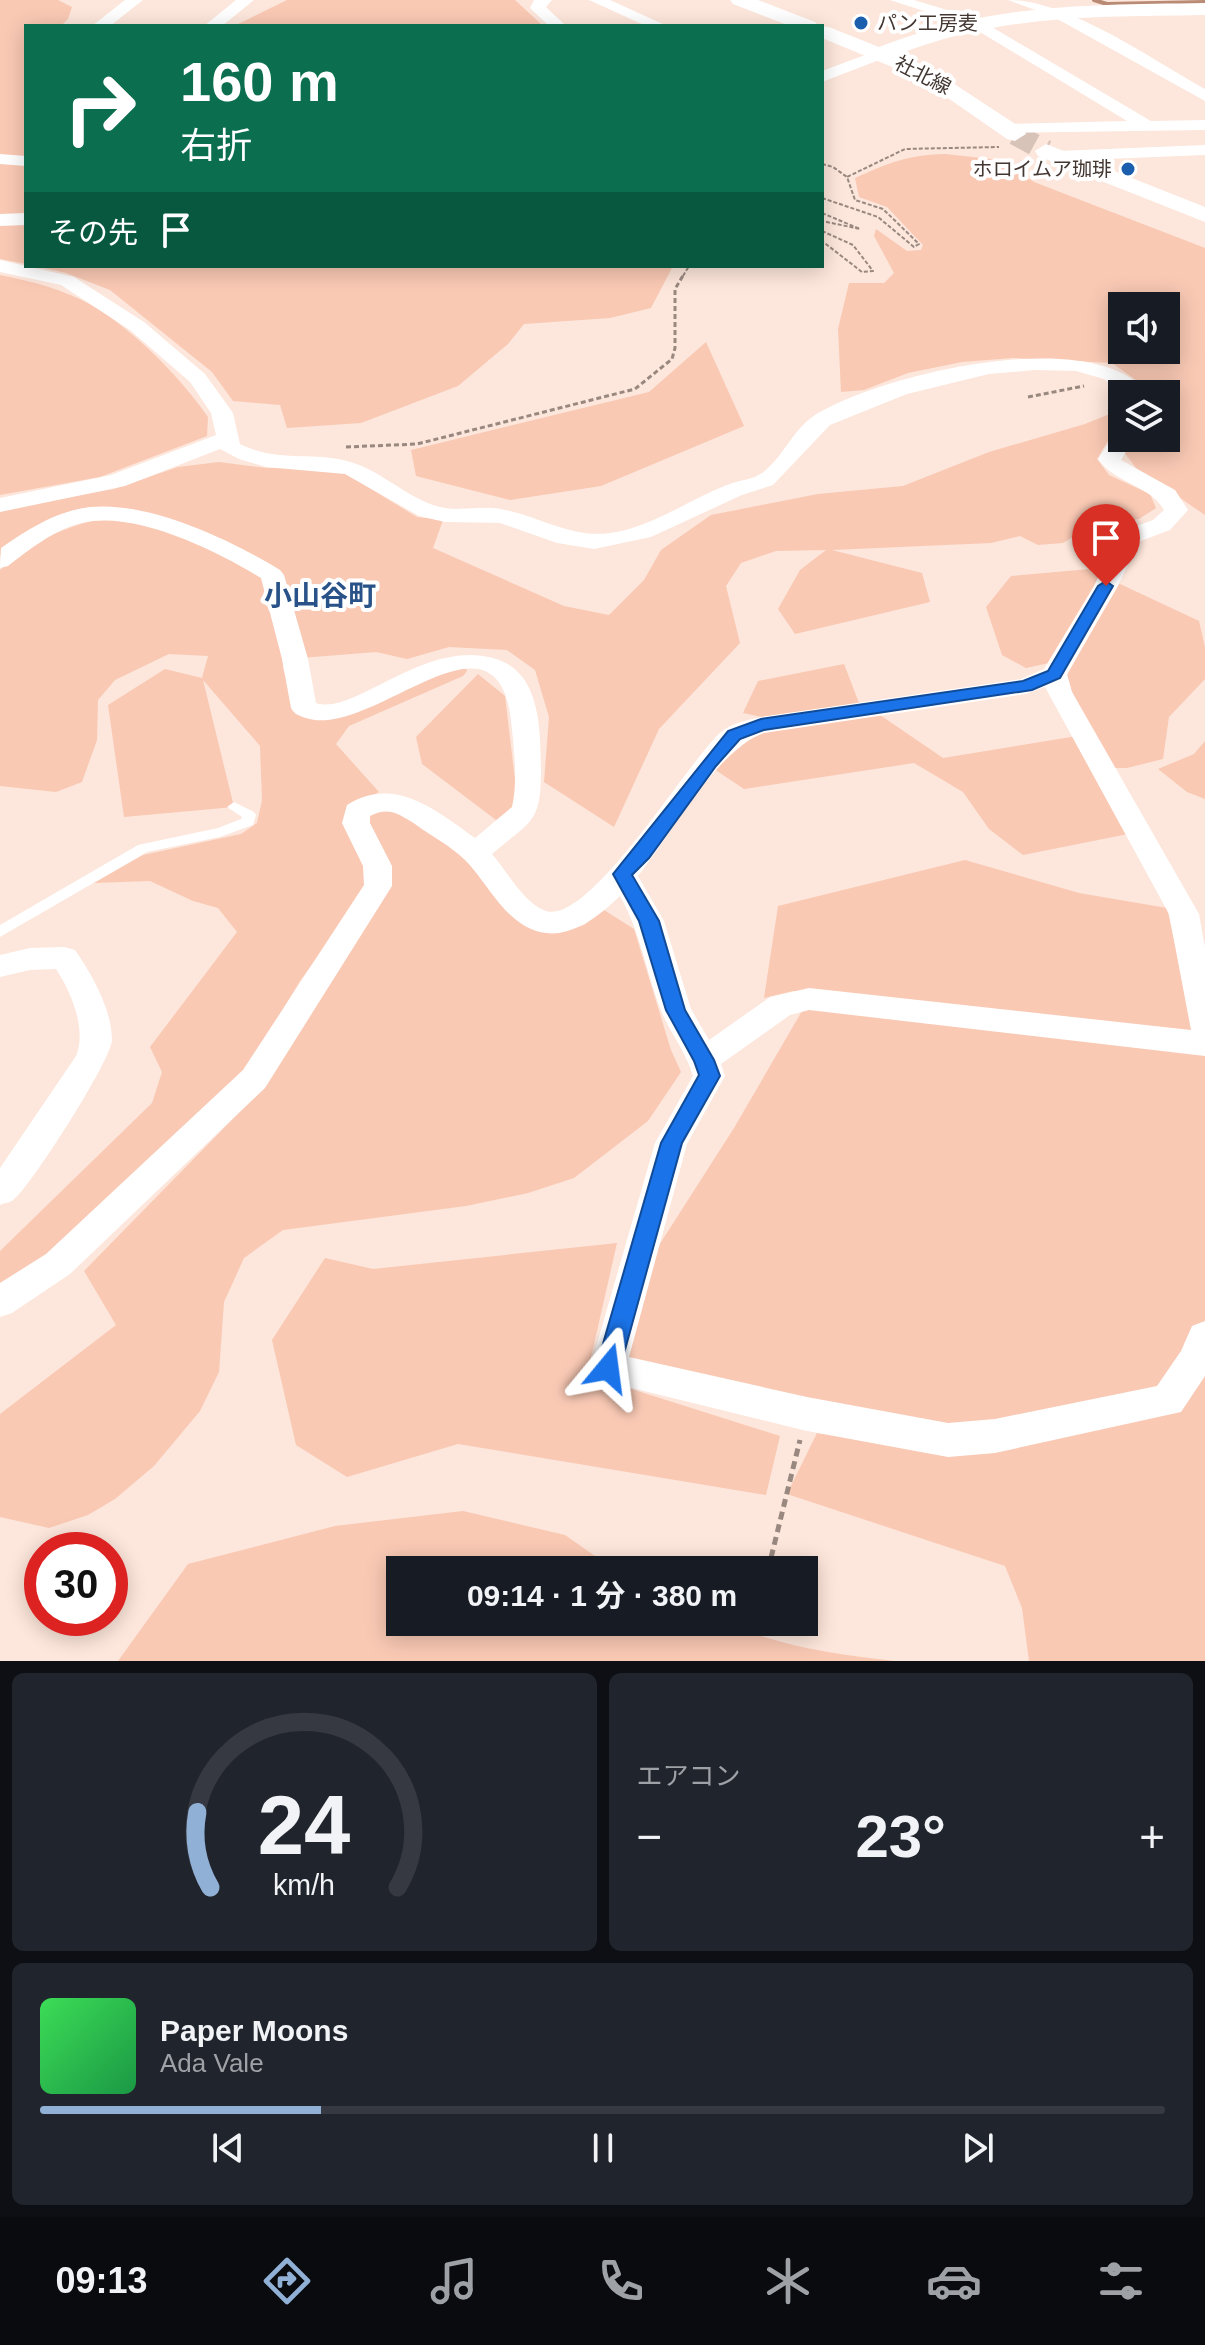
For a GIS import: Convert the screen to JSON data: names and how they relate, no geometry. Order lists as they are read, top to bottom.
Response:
{
  "streets": {
    "street": ["社北線"]
  },
  "districts": ["小山谷町"],
  "places": ["パン工房麦", "ホロイムア珈琲"],
  "page": {
    "turn": ["160 m", "右折"],
    "then": "その先",
    "limit": "30",
    "trip": "09:14 · 1 分 · 380 m",
    "tile": "エアコン",
    "heat": ["−", "23°", "+"],
    "song": ["Paper Moons", "Ada Vale"],
    "tabs": "09:13",
    "gauge": ["24", "km/h"]
  }
}
